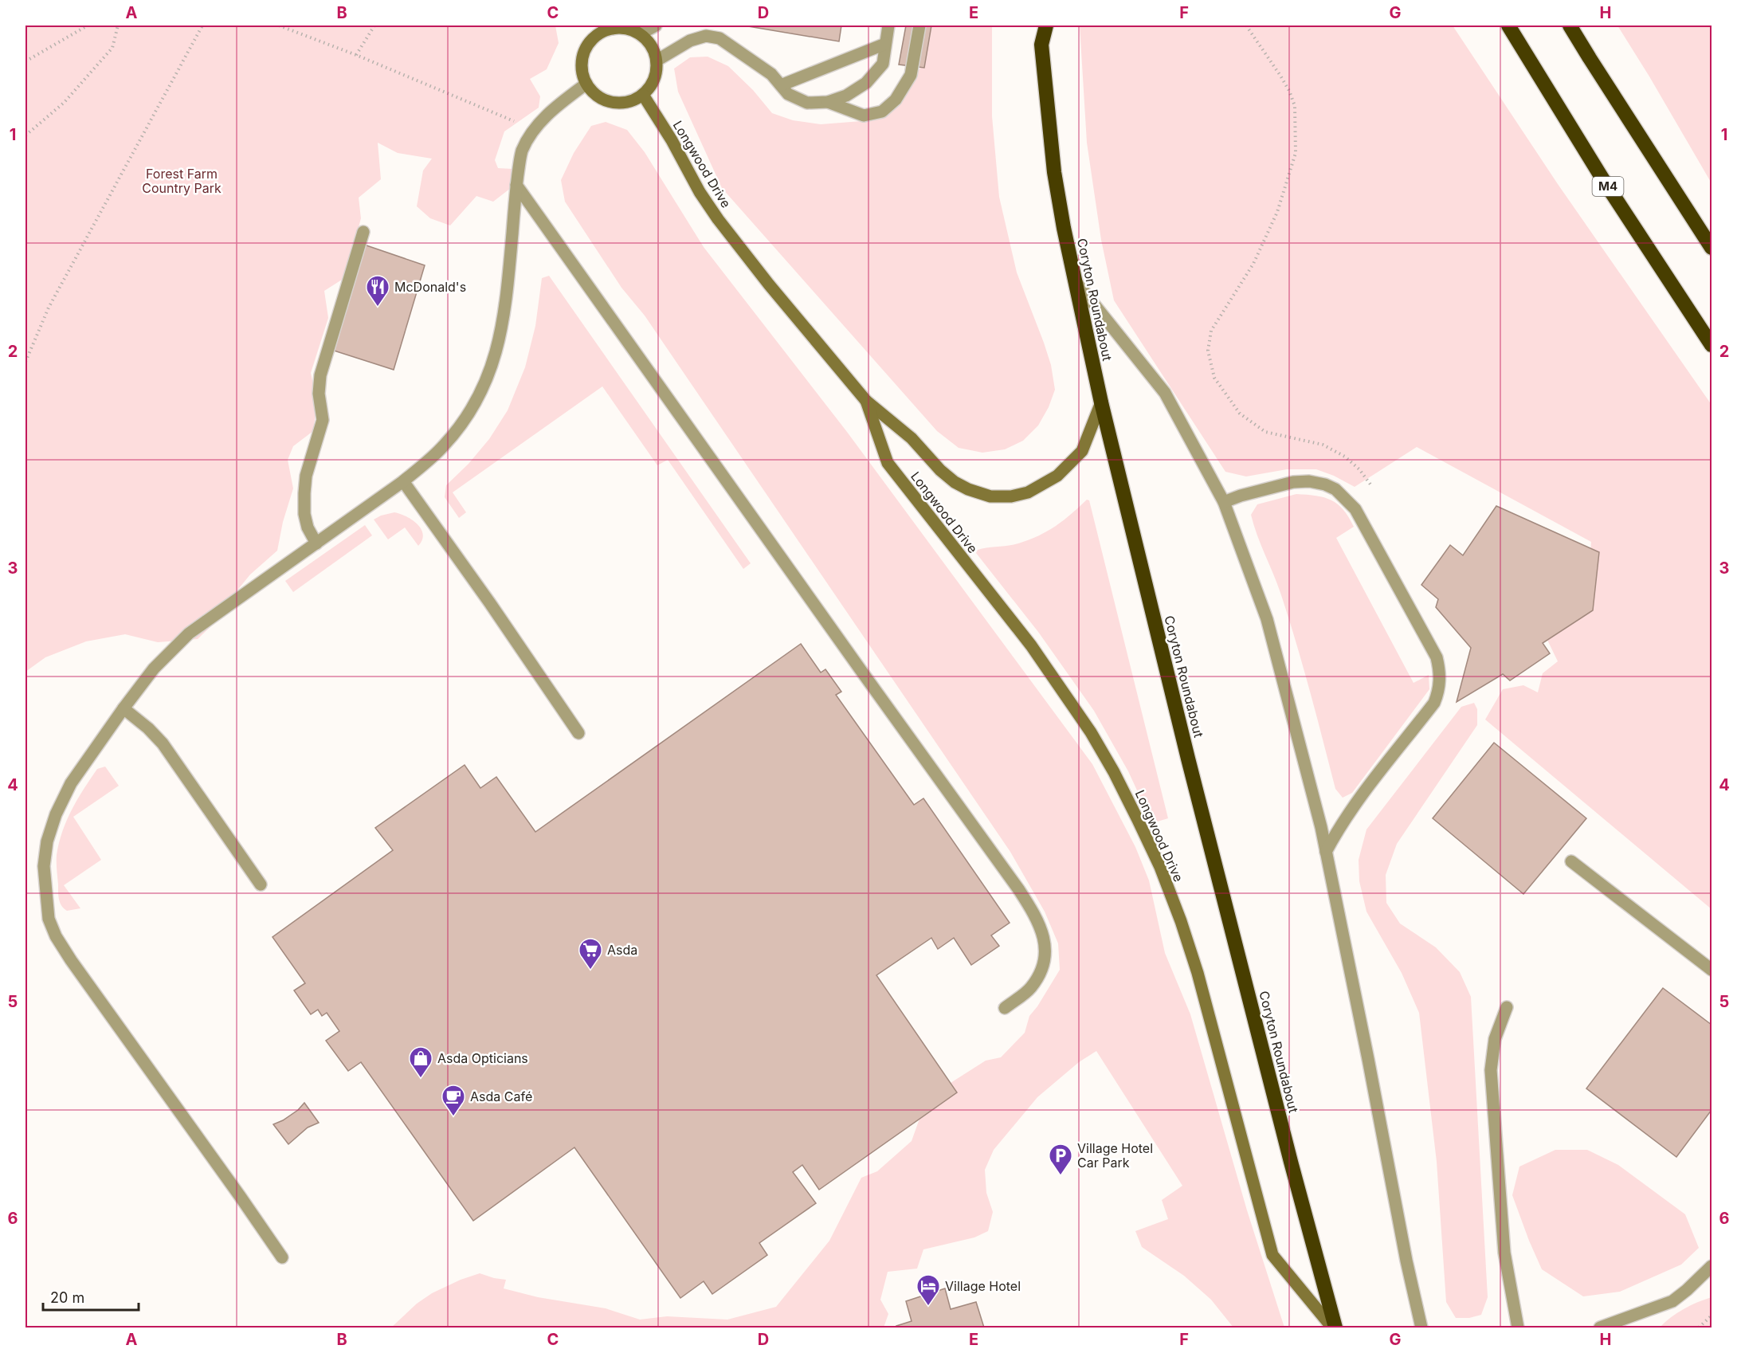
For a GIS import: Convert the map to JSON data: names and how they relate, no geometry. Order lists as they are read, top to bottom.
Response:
{
  "streets": {
    "highway": ["M4", "Coryton Roundabout"],
    "street": ["Longwood Drive"]
  },
  "crossings": [
    ["Longwood Drive", "Coryton Roundabout"]
  ],
  "parks": ["Forest Farm Country Park"],
  "places": {
    "restaurant": ["McDonald's"],
    "supermarket": ["Asda"],
    "shop": ["Asda Opticians"],
    "cafe": ["Asda Café"],
    "parking": ["Village Hotel Car Park"],
    "hotel": ["Village Hotel"]
  },
  "scale_bar": "20 m",
  "grid": {
    "columns": [
      "A",
      "B",
      "C",
      "D",
      "E",
      "F",
      "G",
      "H"
    ],
    "rows": [
      "1",
      "2",
      "3",
      "4",
      "5",
      "6"
    ]
  }
}
